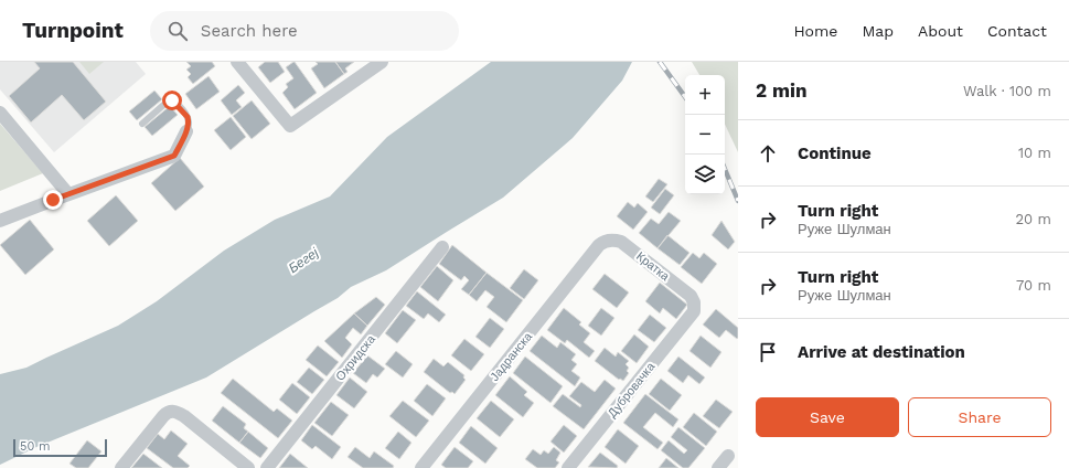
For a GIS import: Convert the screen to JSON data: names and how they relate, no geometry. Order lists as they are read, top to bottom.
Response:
{
  "streets": {
    "street": [
      "Кратка",
      "Јадранска",
      "Охридска",
      "Дубровачка"
    ]
  },
  "crossings": [
    ["Кратка", "Јадранска"],
    ["Кратка", "Дубровачка"]
  ],
  "water": ["Бегеј"],
  "scale_bar": "50 m",
  "page": {
    "header": "Turnpoint",
    "search": "Search here",
    "nav": [
      "Home",
      "Map",
      "About",
      "Contact"
    ],
    "heading": ["2 min", "Walk · 100 m"],
    "map_buttons": ["+", "−"],
    "list": [
      ["Continue", "10 m"],
      ["Turn right", "Руже Шулман", "20 m"],
      ["Turn right", "Руже Шулман", "70 m"],
      "Arrive at destination"
    ],
    "buttons": ["Save", "Share"],
    "scale": "50 m"
  }
}
